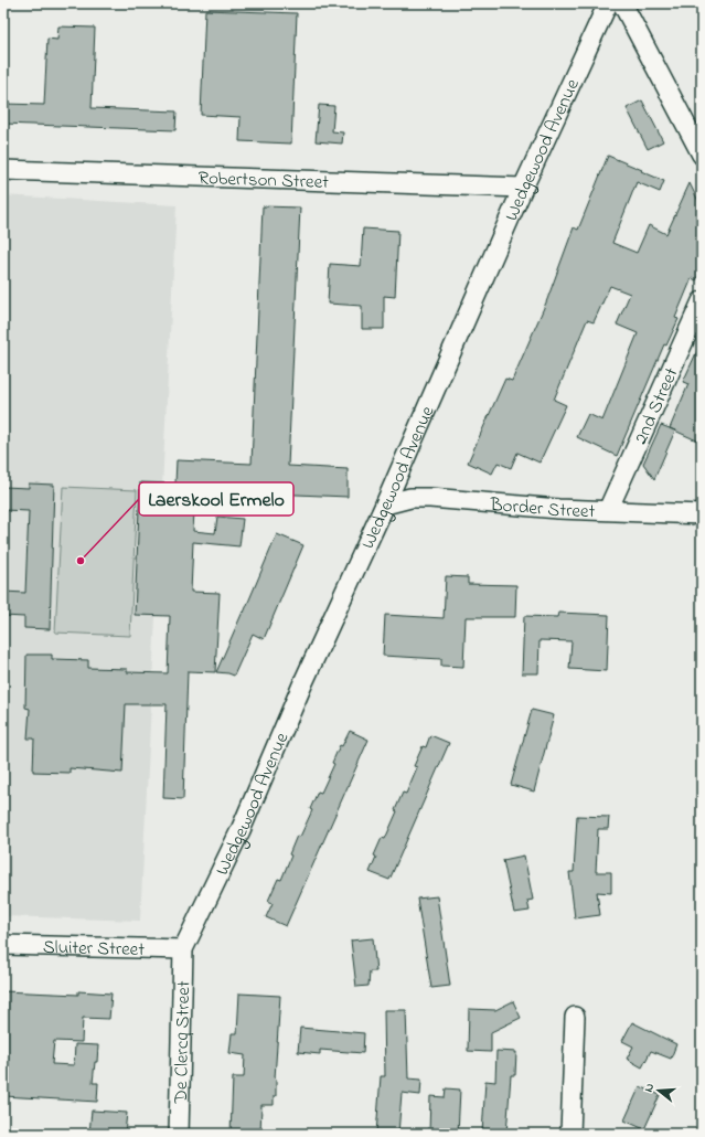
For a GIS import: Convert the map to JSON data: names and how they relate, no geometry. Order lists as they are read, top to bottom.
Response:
{
  "streets": {
    "street": [
      "Wedgewood Avenue",
      "Robertson Street",
      "2nd Street",
      "Border Street",
      "Sluiter Street",
      "De Clercq Street"
    ]
  },
  "crossings": [
    ["Wedgewood Avenue", "Robertson Street"],
    ["Wedgewood Avenue", "Border Street"],
    ["Wedgewood Avenue", "Sluiter Street"],
    ["Wedgewood Avenue", "De Clercq Street"],
    ["2nd Street", "Border Street"],
    ["Sluiter Street", "De Clercq Street"]
  ],
  "places": ["Laerskool Ermelo"],
  "north": "left"
}
